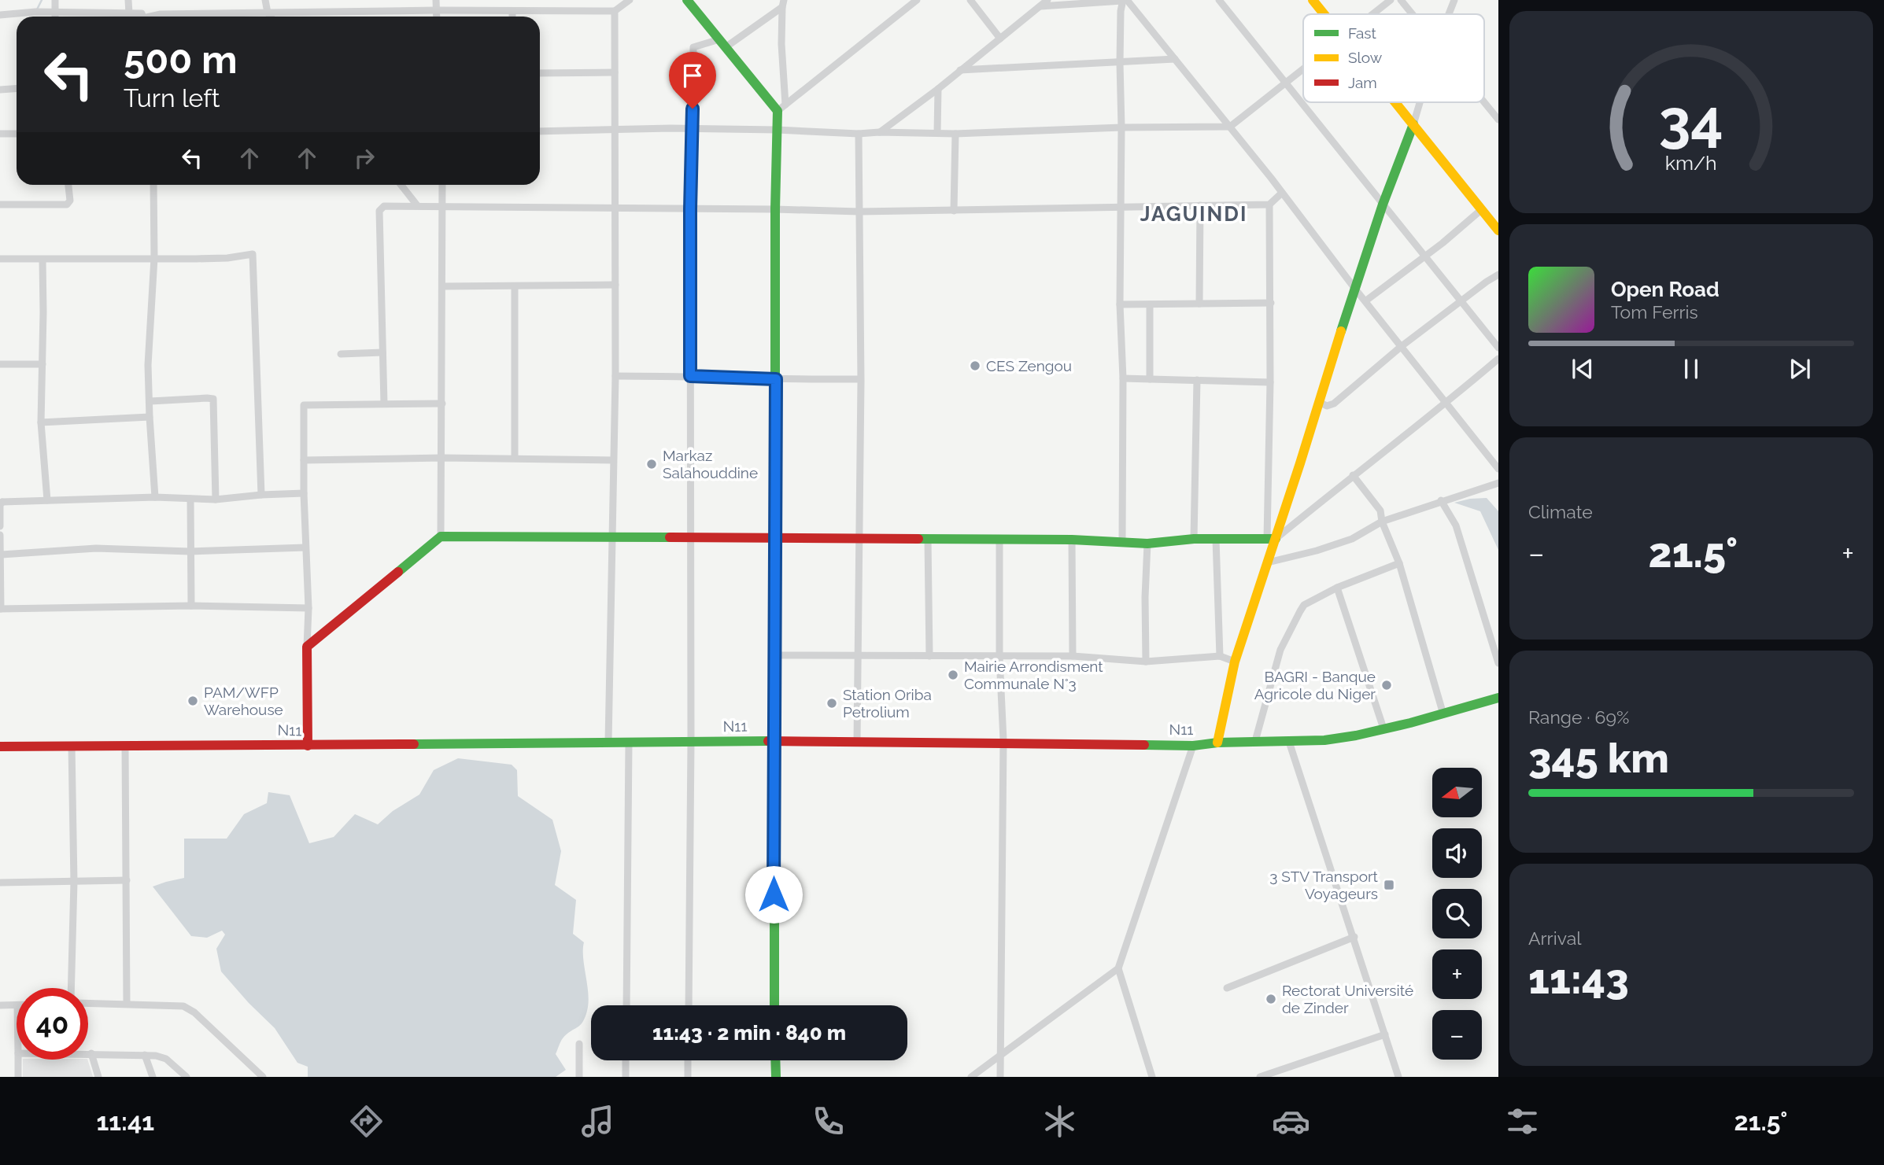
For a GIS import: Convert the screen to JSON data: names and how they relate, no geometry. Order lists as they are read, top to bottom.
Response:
{
  "streets": {
    "street": ["N11"]
  },
  "districts": ["JAGUINDI"],
  "places": {
    "other": [
      "CES Zengou",
      "Markaz Salahouddine",
      "Mairie Arrondisment Communale N°3",
      "BAGRI - Banque Agricole du Niger",
      "PAM/WFP Warehouse",
      "Station Oriba Petrolium",
      "Rectorat Université de Zinder"
    ],
    "transit": ["3 STV Transport Voyageurs"]
  },
  "legend": ["Fast", "Slow", "Jam"],
  "north": "left",
  "page": {
    "turn": ["500 m", "Turn left"],
    "song": ["Open Road", "Tom Ferris"],
    "tile": [
      "Climate",
      ["Range · 69%", "345 km"],
      ["Arrival", "11:43"]
    ],
    "heat": ["−", "21.5°", "+"],
    "map_buttons": ["+", "−"],
    "limit": "40",
    "trip": "11:43 · 2 min · 840 m",
    "tabs": ["11:41", "21.5°"],
    "gauge": ["34", "km/h"]
  }
}
